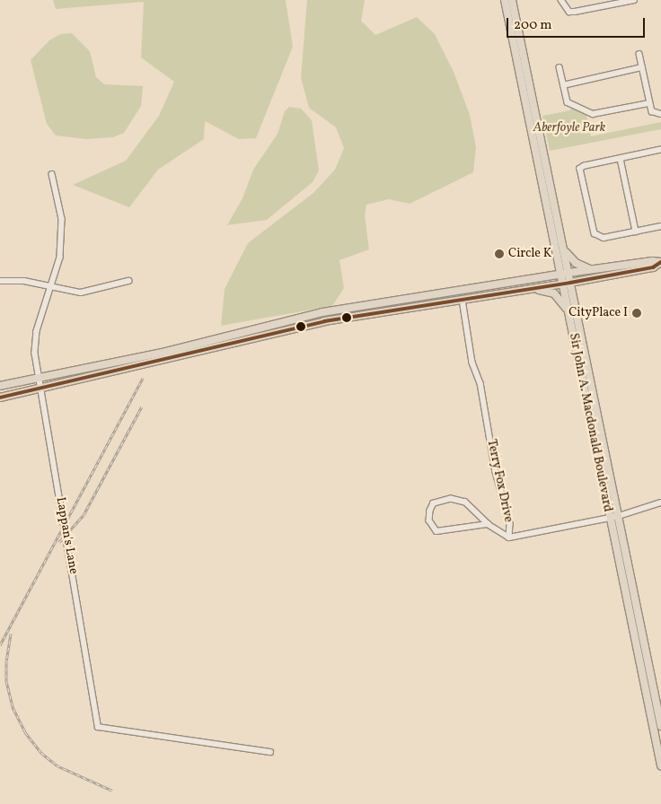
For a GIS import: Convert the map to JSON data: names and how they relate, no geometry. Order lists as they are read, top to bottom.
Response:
{
  "streets": {
    "main road": ["Sir John A. Macdonald Boulevard"],
    "street": ["Terry Fox Drive", "Lappan's Lane"]
  },
  "crossings": [
    ["Sir John A. Macdonald Boulevard", "Terry Fox Drive"]
  ],
  "parks": ["Aberfoyle Park"],
  "places": ["Circle K", "CityPlace I"],
  "scale_bar": "200 m"
}
